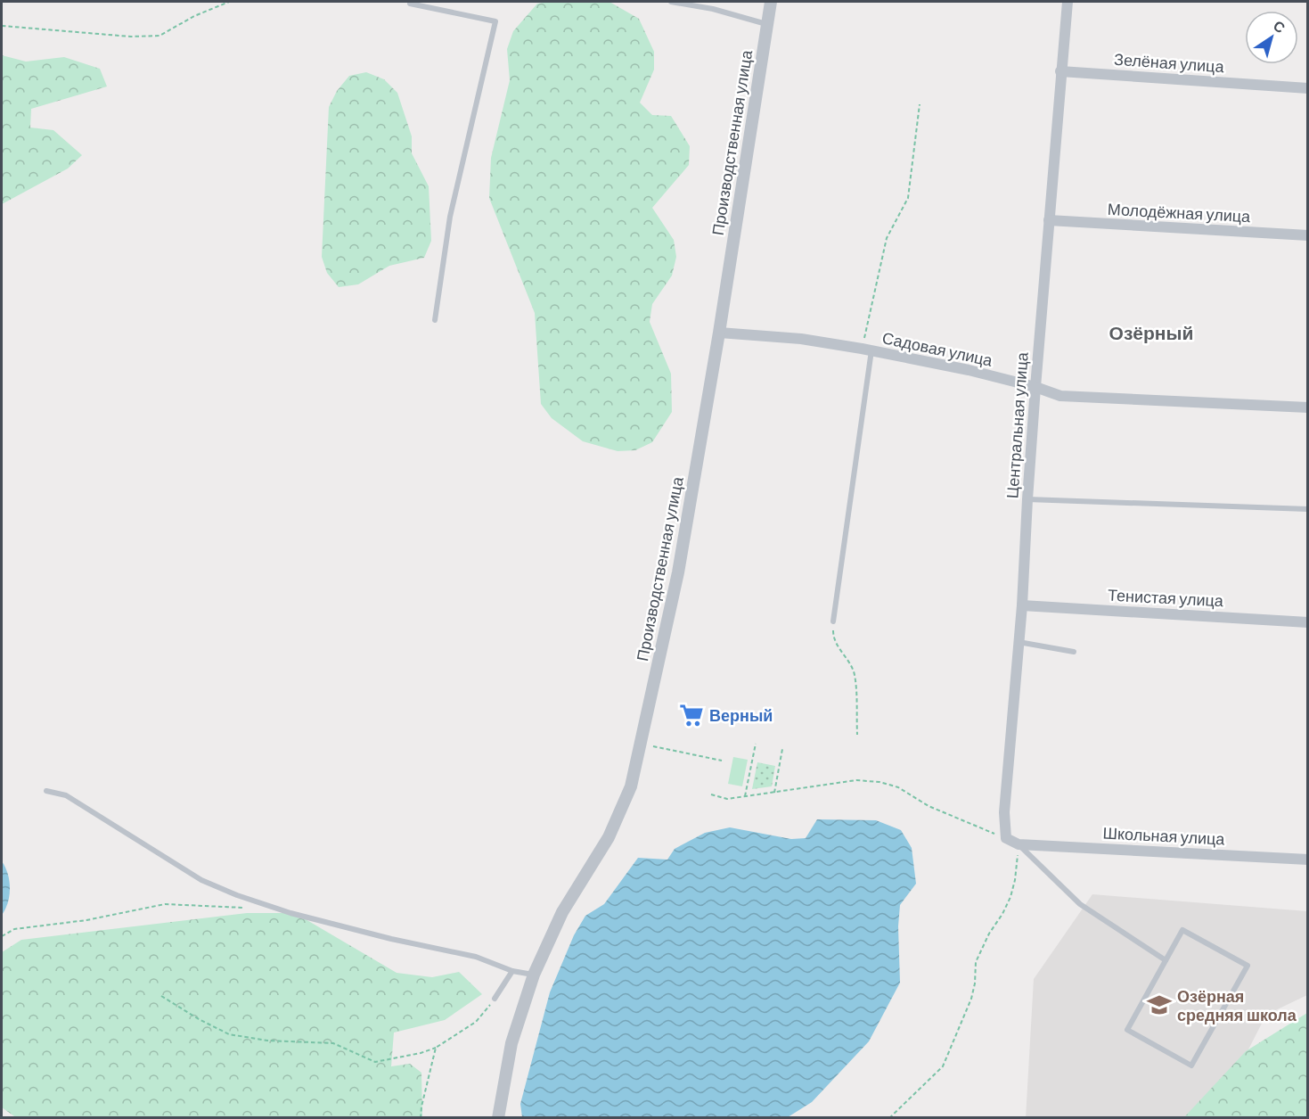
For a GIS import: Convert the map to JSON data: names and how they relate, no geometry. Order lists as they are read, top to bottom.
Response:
{
  "streets": {
    "street": [
      "Зелёная улица",
      "Производственная улица",
      "Молодёжная улица",
      "Садовая улица",
      "Центральная улица",
      "Тенистая улица",
      "Школьная улица"
    ]
  },
  "crossings": [
    ["Зелёная улица", "Центральная улица"],
    ["Производственная улица", "Садовая улица"],
    ["Молодёжная улица", "Центральная улица"],
    ["Садовая улица", "Центральная улица"],
    ["Центральная улица", "Тенистая улица"],
    ["Центральная улица", "Школьная улица"]
  ],
  "districts": ["Озёрный"],
  "places": {
    "supermarket": ["Верный"],
    "school or university": ["Озёрная средняя школа"]
  },
  "north": "top right"
}
